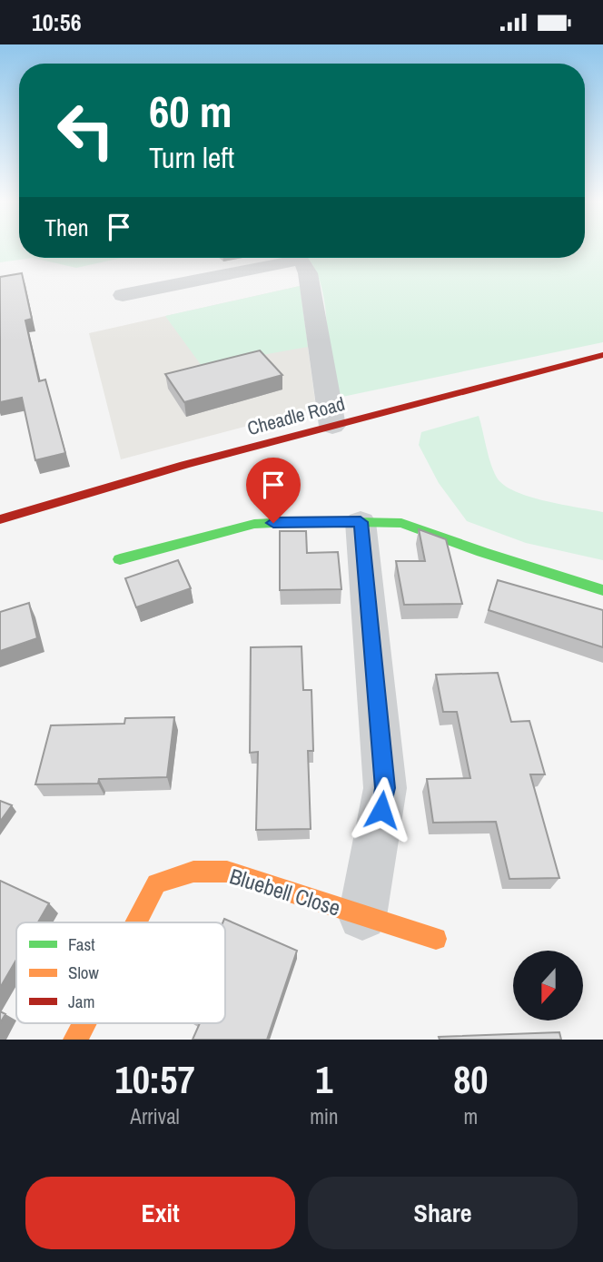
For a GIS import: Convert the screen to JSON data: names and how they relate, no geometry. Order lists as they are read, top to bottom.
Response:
{
  "streets": {
    "main road": ["Cheadle Road", "Bluebell Close"]
  },
  "legend": ["Fast", "Slow", "Jam"],
  "north": "bottom",
  "page": {
    "status": "10:56",
    "turn": ["60 m", "Turn left"],
    "then": "Then",
    "eta": [
      "10:57",
      "Arrival",
      "1",
      "min",
      "80",
      "m"
    ],
    "buttons": ["Exit", "Share"]
  }
}
